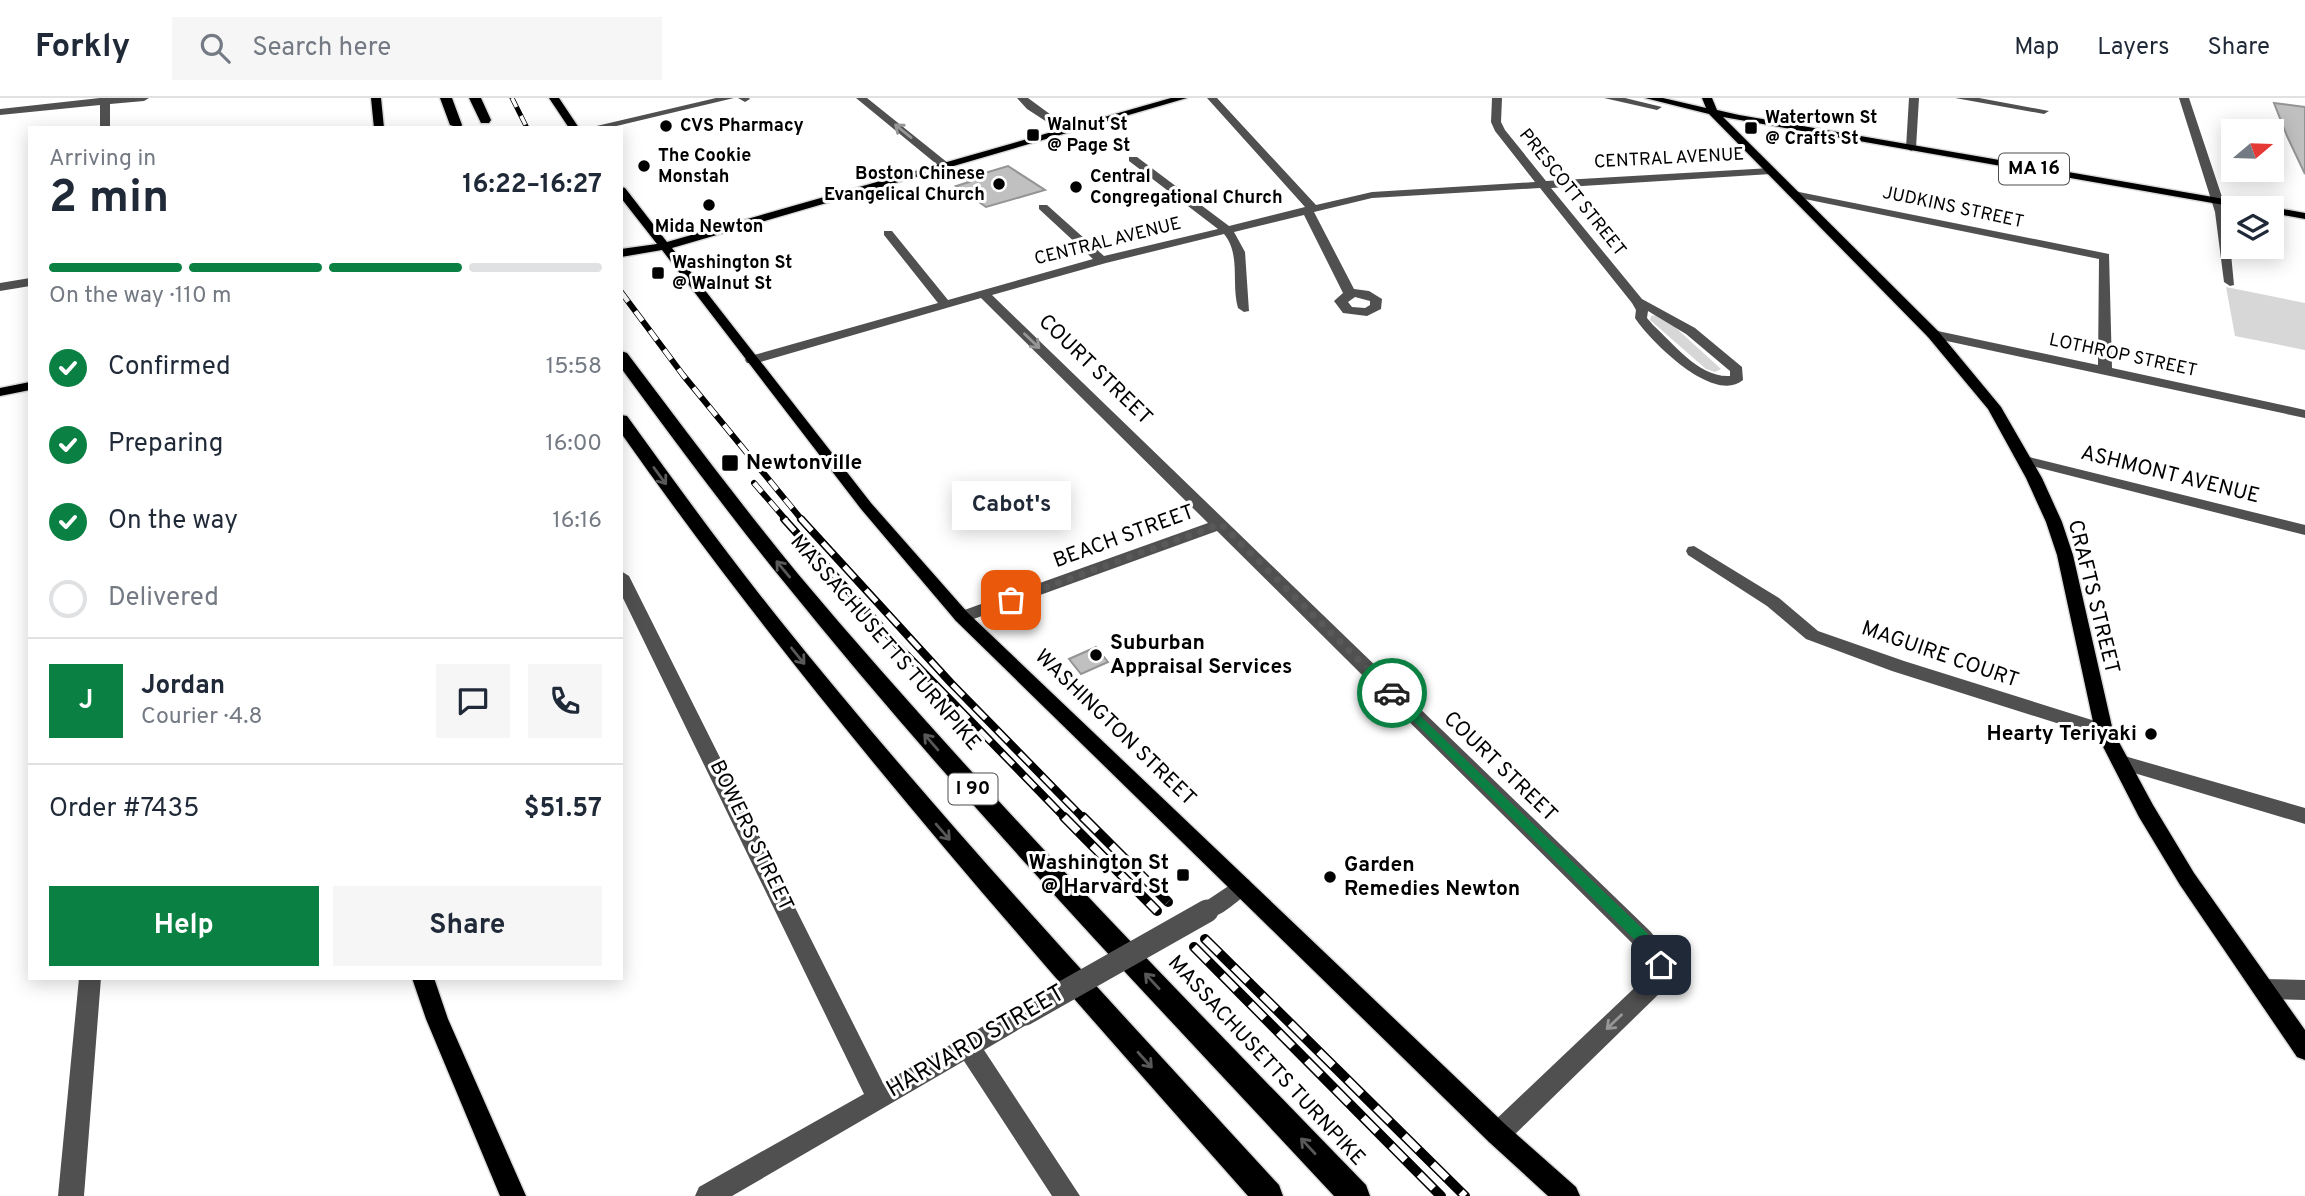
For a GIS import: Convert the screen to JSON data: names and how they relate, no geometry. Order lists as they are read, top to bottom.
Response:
{
  "streets": {
    "highway": ["MASSACHUSETTS TURNPIKE", "I 90"],
    "main road": ["MA 16", "CRAFTS STREET", "WASHINGTON STREET"],
    "street": [
      "CENTRAL AVENUE",
      "PRESCOTT STREET",
      "JUDKINS STREET",
      "LOTHROP STREET",
      "COURT STREET",
      "ASHMONT AVENUE",
      "BEACH STREET",
      "MAGUIRE COURT",
      "BOWERS STREET",
      "HARVARD STREET"
    ]
  },
  "crossings": [
    ["CENTRAL AVENUE", "PRESCOTT STREET"],
    ["CENTRAL AVENUE", "COURT STREET"],
    ["CENTRAL AVENUE", "CRAFTS STREET"],
    ["CENTRAL AVENUE", "WASHINGTON STREET"],
    ["MA 16", "CRAFTS STREET"],
    ["JUDKINS STREET", "LOTHROP STREET"],
    ["JUDKINS STREET", "CRAFTS STREET"],
    ["LOTHROP STREET", "CRAFTS STREET"],
    ["COURT STREET", "BEACH STREET"],
    ["COURT STREET", "WASHINGTON STREET"],
    ["ASHMONT AVENUE", "CRAFTS STREET"],
    ["BEACH STREET", "WASHINGTON STREET"],
    ["CRAFTS STREET", "MAGUIRE COURT"],
    ["WASHINGTON STREET", "HARVARD STREET"],
    ["BOWERS STREET", "HARVARD STREET"]
  ],
  "one_way": ["COURT STREET"],
  "places": {
    "other": [
      "CVS Pharmacy",
      "The Cookie Monstah",
      "Boston Chinese Evangelical Church",
      "Central Congregational Church",
      "Mida Newton",
      "Cabot's",
      "Suburban Appraisal Services",
      "Hearty Teriyaki",
      "Garden Remedies Newton"
    ],
    "transit": [
      "Watertown St @ Crafts St",
      "Walnut St @ Page St",
      "Washington St @ Walnut St",
      "Newtonville",
      "Washington St @ Harvard St"
    ]
  },
  "north": "right",
  "page": {
    "header": "Forkly",
    "search": "Search here",
    "nav": ["Map", "Layers", "Share"],
    "heading": ["2 min", "Arriving in", "16:22–16:27"],
    "panel": [
      "Jordan",
      "Courier · 4.8",
      "Order #7435",
      "$51.57"
    ],
    "bar": "On the way · 110 m",
    "list": [
      ["Confirmed", "15:58"],
      ["Preparing", "16:00"],
      ["On the way", "16:16"],
      "Delivered"
    ],
    "bubble": "Cabot's",
    "round": "J",
    "buttons": ["Help", "Share"]
  }
}
